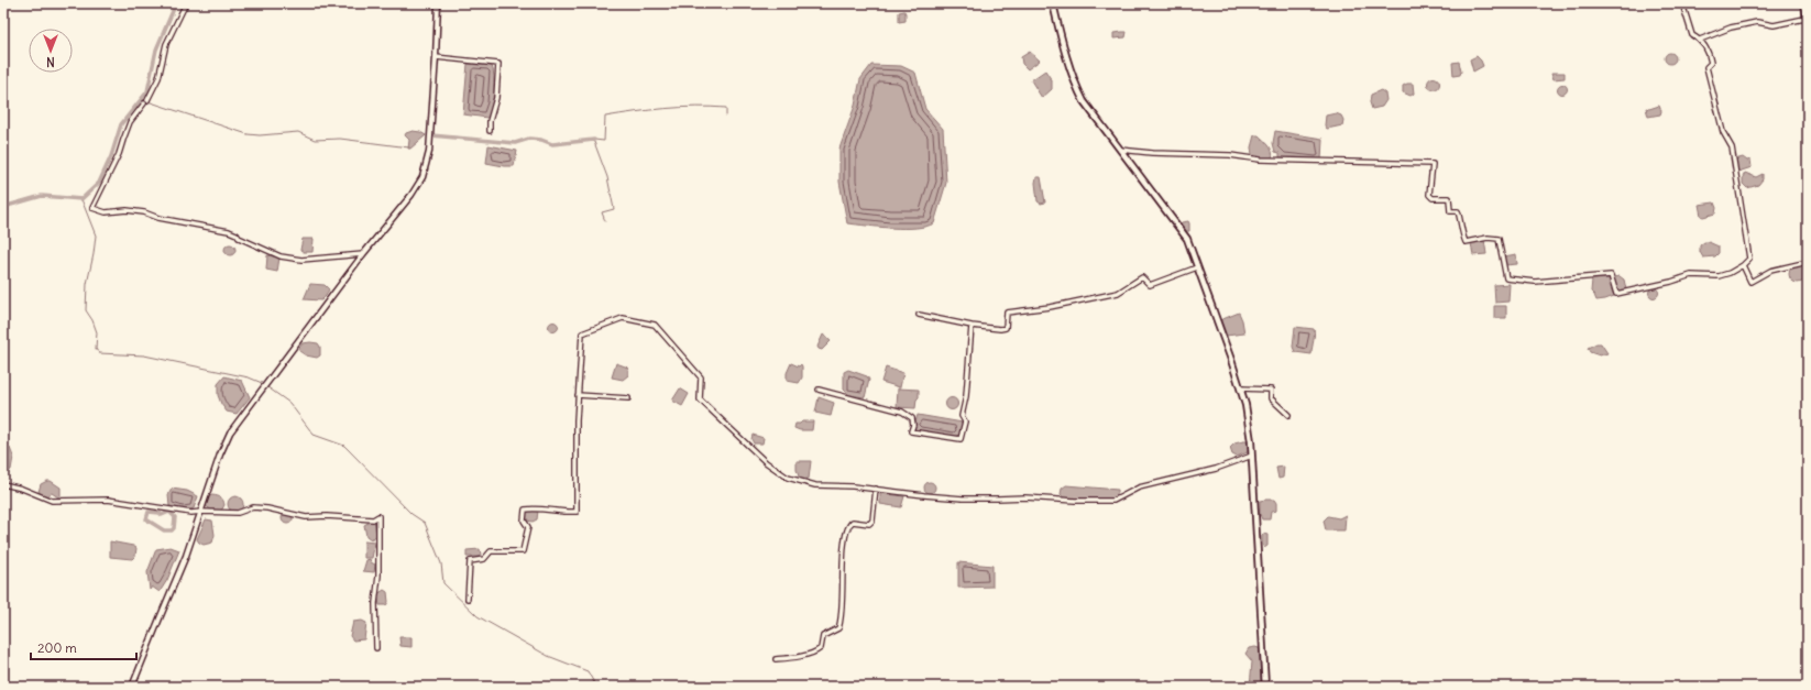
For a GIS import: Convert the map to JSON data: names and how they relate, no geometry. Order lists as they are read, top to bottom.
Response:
{
  "scale_bar": "200 m",
  "north": "bottom"
}
